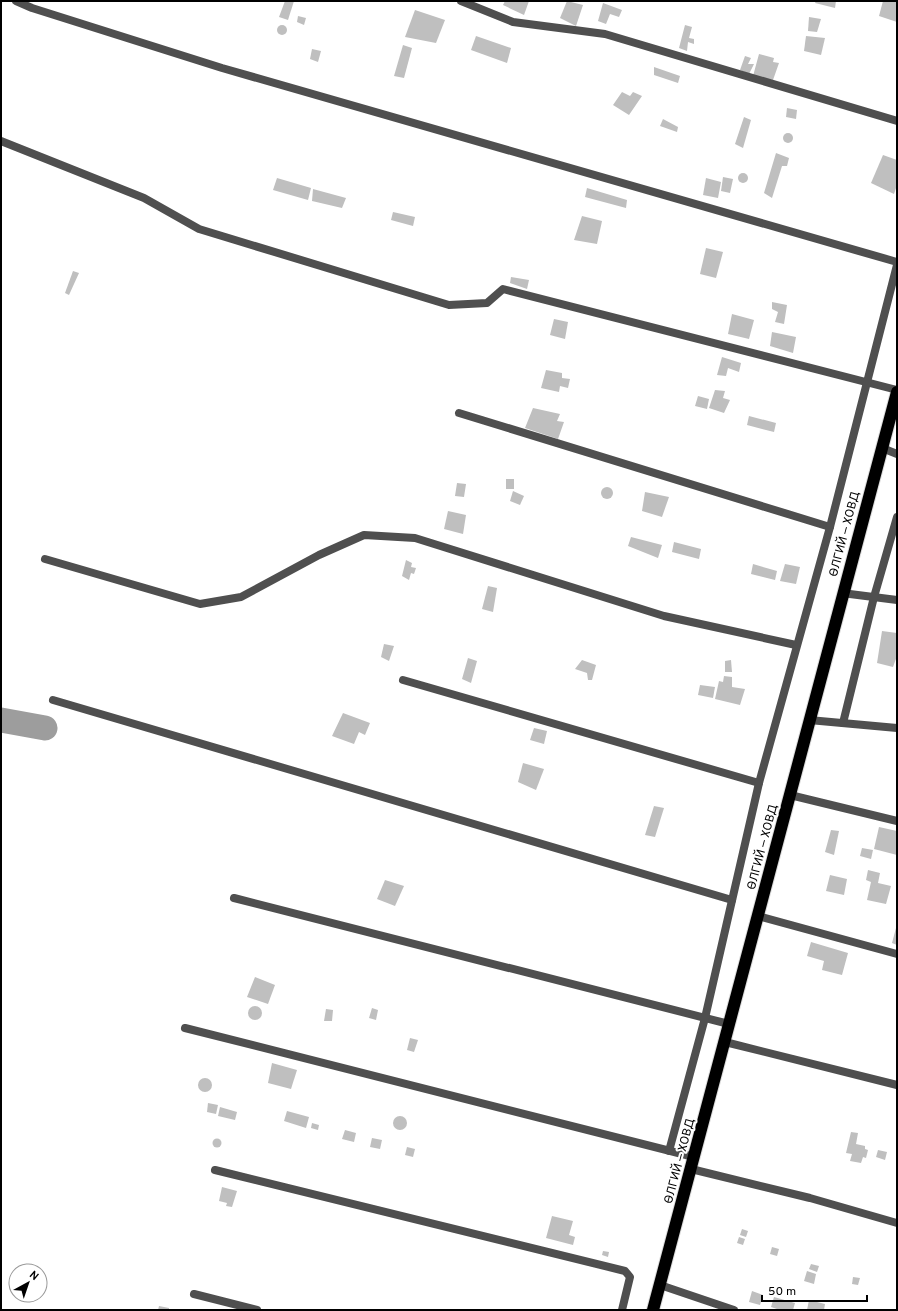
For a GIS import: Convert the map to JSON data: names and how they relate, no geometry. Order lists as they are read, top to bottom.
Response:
{
  "streets": {
    "highway": ["ӨЛГИЙ — ХОВД"]
  },
  "scale_bar": "50 m",
  "north": "top right"
}
